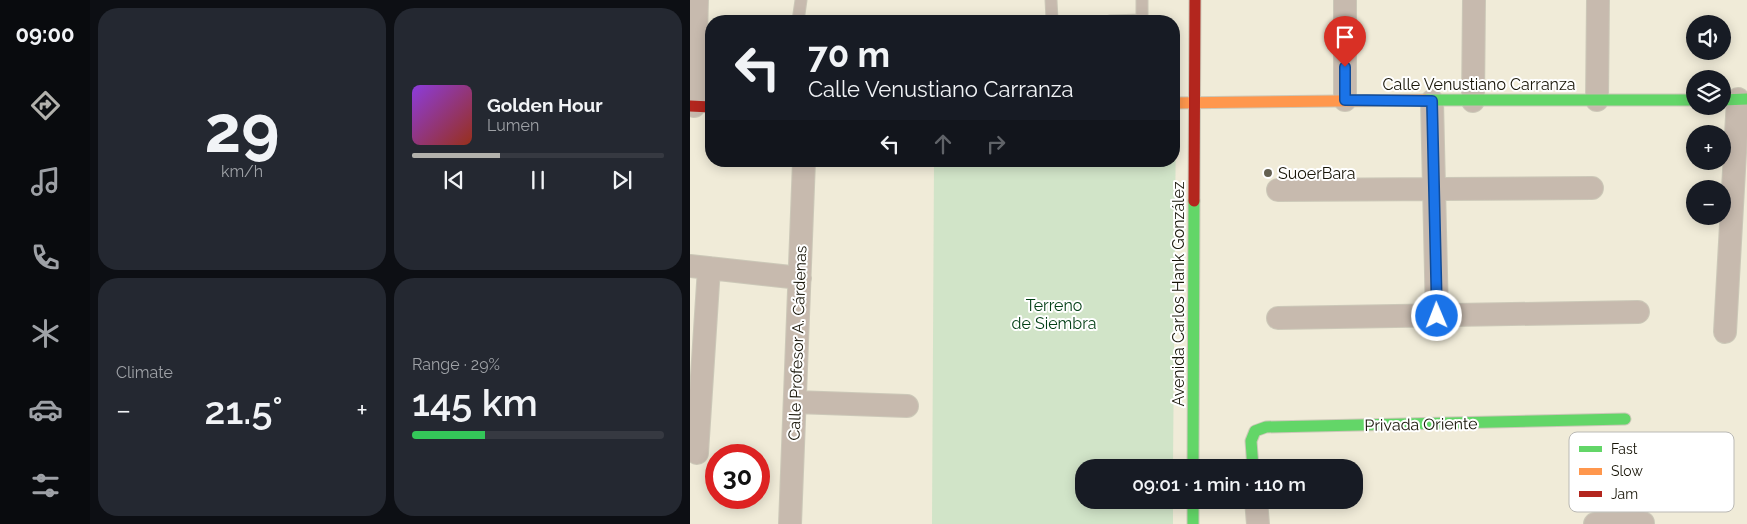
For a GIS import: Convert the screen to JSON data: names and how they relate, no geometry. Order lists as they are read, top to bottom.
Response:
{
  "streets": {
    "street": [
      "Calle Venustiano Carranza",
      "Avenida Carlos Hank González",
      "Calle Profesor A. Cárdenas",
      "Privada Oriente"
    ]
  },
  "crossings": [
    ["Calle Venustiano Carranza", "Avenida Carlos Hank González"]
  ],
  "parks": ["Terreno de Siembra"],
  "places": ["SuoerBara"],
  "legend": ["Fast", "Slow", "Jam"],
  "page": {
    "tabs": "09:00",
    "tile": [
      ["29", "km/h"],
      "Climate",
      ["Range · 29%", "145 km"]
    ],
    "map_buttons": ["+", "−"],
    "turn": ["70 m", "Calle Venustiano Carranza"],
    "song": ["Golden Hour", "Lumen"],
    "heat": ["−", "21.5°", "+"],
    "limit": "30",
    "trip": "09:01 · 1 min · 110 m"
  }
}
